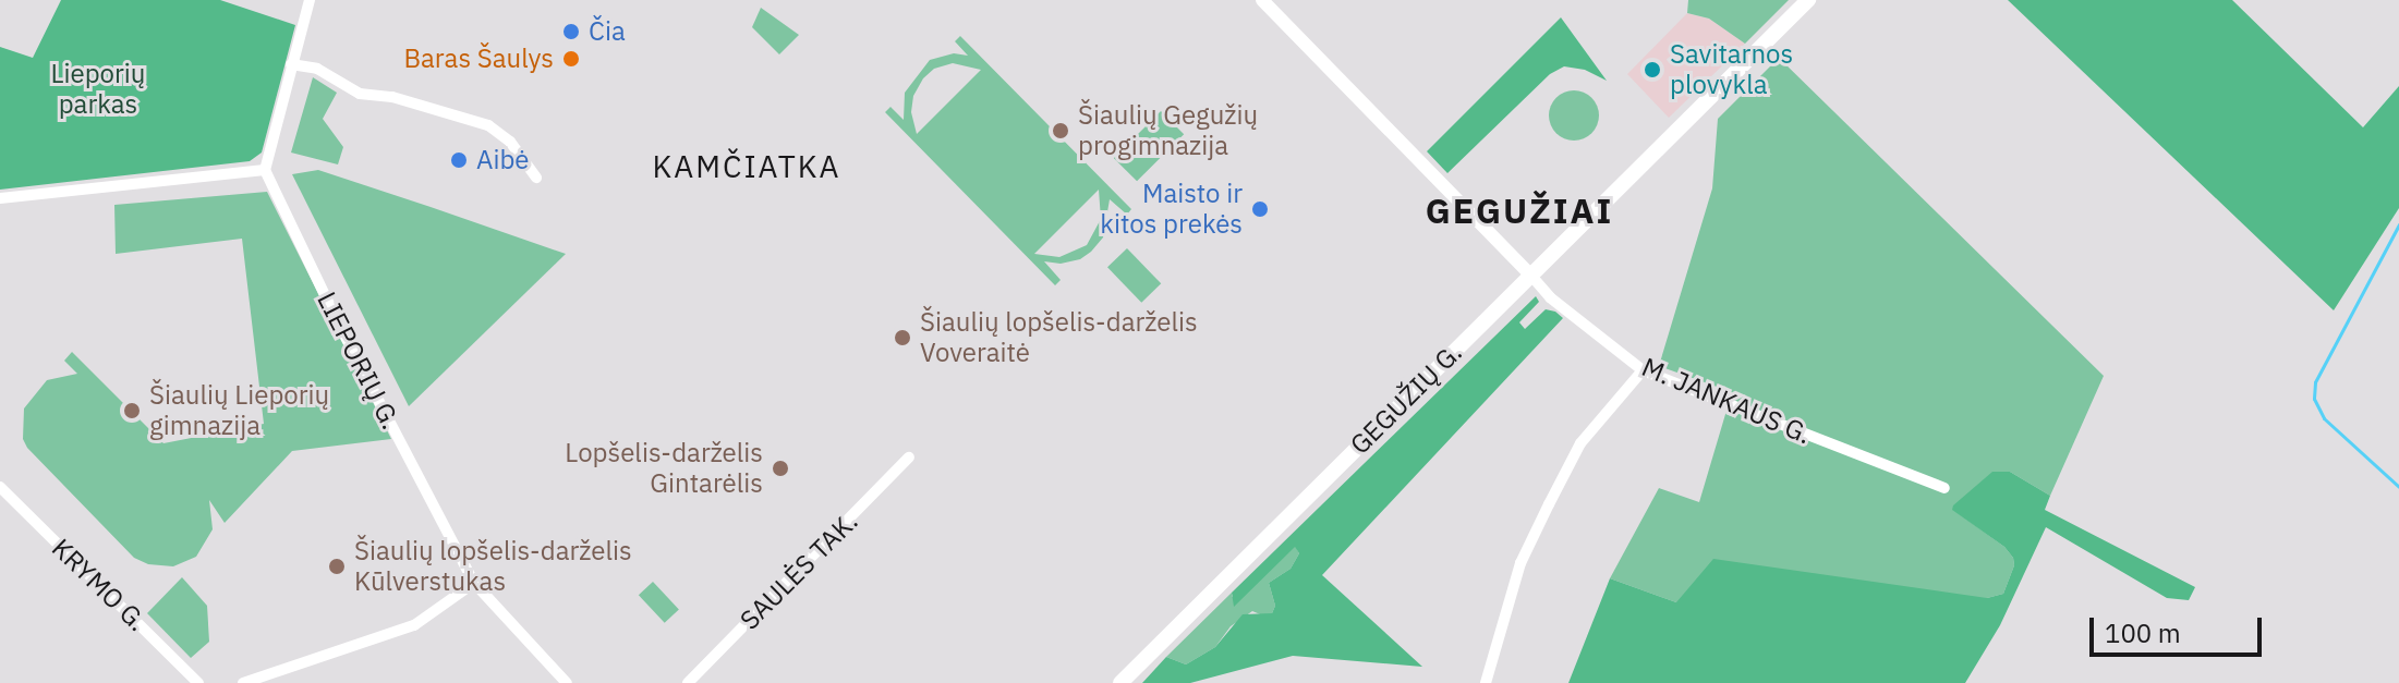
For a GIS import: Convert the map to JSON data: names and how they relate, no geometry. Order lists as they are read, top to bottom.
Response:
{
  "streets": {
    "main road": ["GEGUŽIŲ G."],
    "street": [
      "LIEPORIŲ G.",
      "M. JANKAUS G.",
      "SAULĖS TAK.",
      "KRYMO G."
    ]
  },
  "crossings": [
    ["GEGUŽIŲ G.", "M. JANKAUS G."]
  ],
  "districts": ["KAMČIATKA", "GEGUŽIAI"],
  "parks": ["Lieporių parkas"],
  "places": [
    "Čia",
    "Baras Šaulys",
    "Savitarnos plovykla",
    "Šiaulių Gegužių progimnazija",
    "Aibė",
    "Maisto ir kitos prekės",
    "Šiaulių lopšelis-darželis Voveraitė",
    "Šiaulių Lieporių gimnazija",
    "Lopšelis-darželis Gintarėlis",
    "Šiaulių lopšelis-darželis Kūlverstukas"
  ],
  "scale_bar": "100 m"
}
